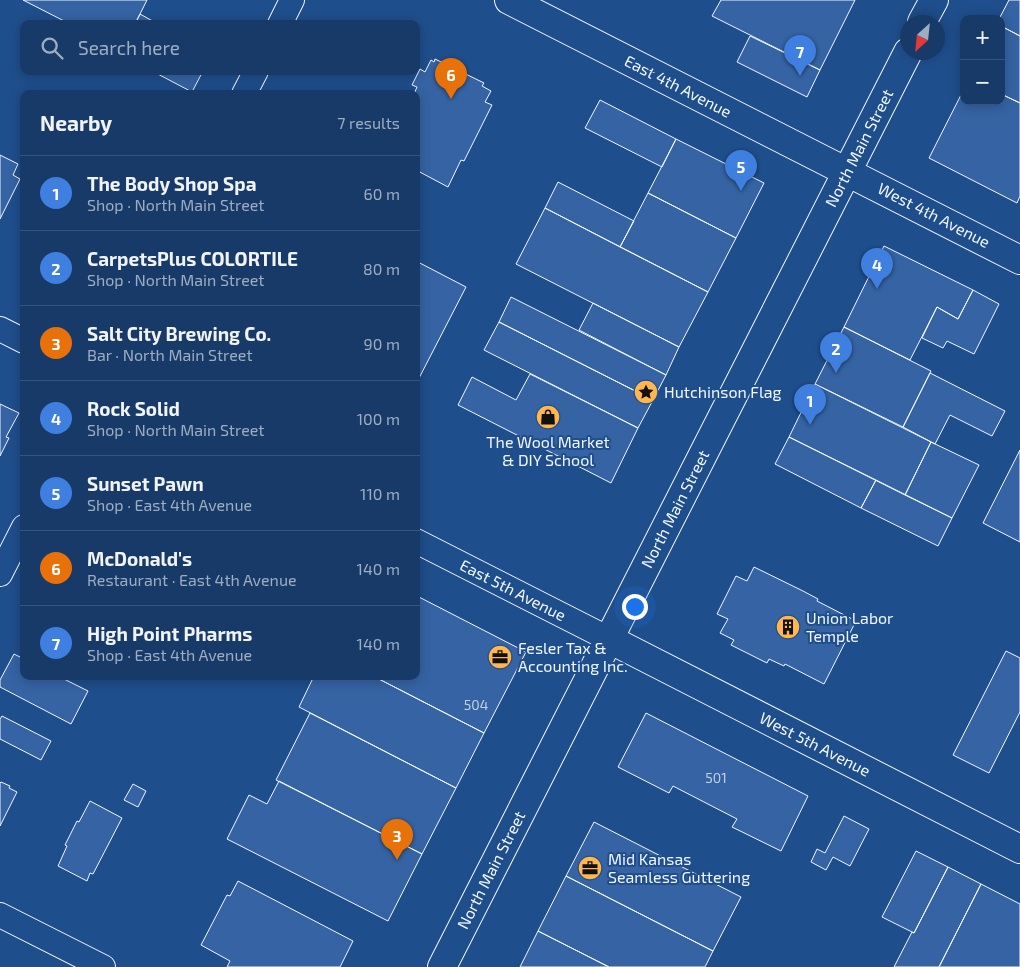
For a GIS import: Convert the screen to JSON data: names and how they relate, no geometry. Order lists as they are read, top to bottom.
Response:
{
  "streets": {
    "main road": [
      "East 4th Avenue",
      "North Main Street",
      "West 4th Avenue",
      "West 5th Avenue"
    ],
    "street": ["East 5th Avenue"]
  },
  "crossings": [
    ["East 4th Avenue", "North Main Street"],
    ["East 4th Avenue", "West 4th Avenue"],
    ["North Main Street", "West 4th Avenue"],
    ["North Main Street", "East 5th Avenue"],
    ["North Main Street", "West 5th Avenue"],
    ["East 5th Avenue", "West 5th Avenue"]
  ],
  "places": {
    "place": ["Hutchinson Flag"],
    "shop": ["The Wool Market & DIY School"],
    "building": ["Union Labor Temple"],
    "office": ["Fesler Tax & Accounting Inc.", "Mid Kansas Seamless Guttering"]
  },
  "house_numbers": ["504", "501"],
  "north": "bottom left",
  "page": {
    "map_buttons": ["+", "−"],
    "search": "Search here",
    "pins": [
      "7",
      "6",
      "5",
      "4",
      "2",
      "1",
      "3"
    ],
    "heading": ["Nearby", "7 results"],
    "list": [
      {
        "mark": "1",
        "name": "The Body Shop Spa",
        "note": "Shop · North Main Street",
        "value": "60 m"
      },
      {
        "mark": "2",
        "name": "CarpetsPlus COLORTILE",
        "note": "Shop · North Main Street",
        "value": "80 m"
      },
      {
        "mark": "3",
        "name": "Salt City Brewing Co.",
        "note": "Bar · North Main Street",
        "value": "90 m"
      },
      {
        "mark": "4",
        "name": "Rock Solid",
        "note": "Shop · North Main Street",
        "value": "100 m"
      },
      {
        "mark": "5",
        "name": "Sunset Pawn",
        "note": "Shop · East 4th Avenue",
        "value": "110 m"
      },
      {
        "mark": "6",
        "name": "McDonald's",
        "note": "Restaurant · East 4th Avenue",
        "value": "140 m"
      },
      {
        "mark": "7",
        "name": "High Point Pharms",
        "note": "Shop · East 4th Avenue",
        "value": "140 m"
      }
    ]
  }
}
